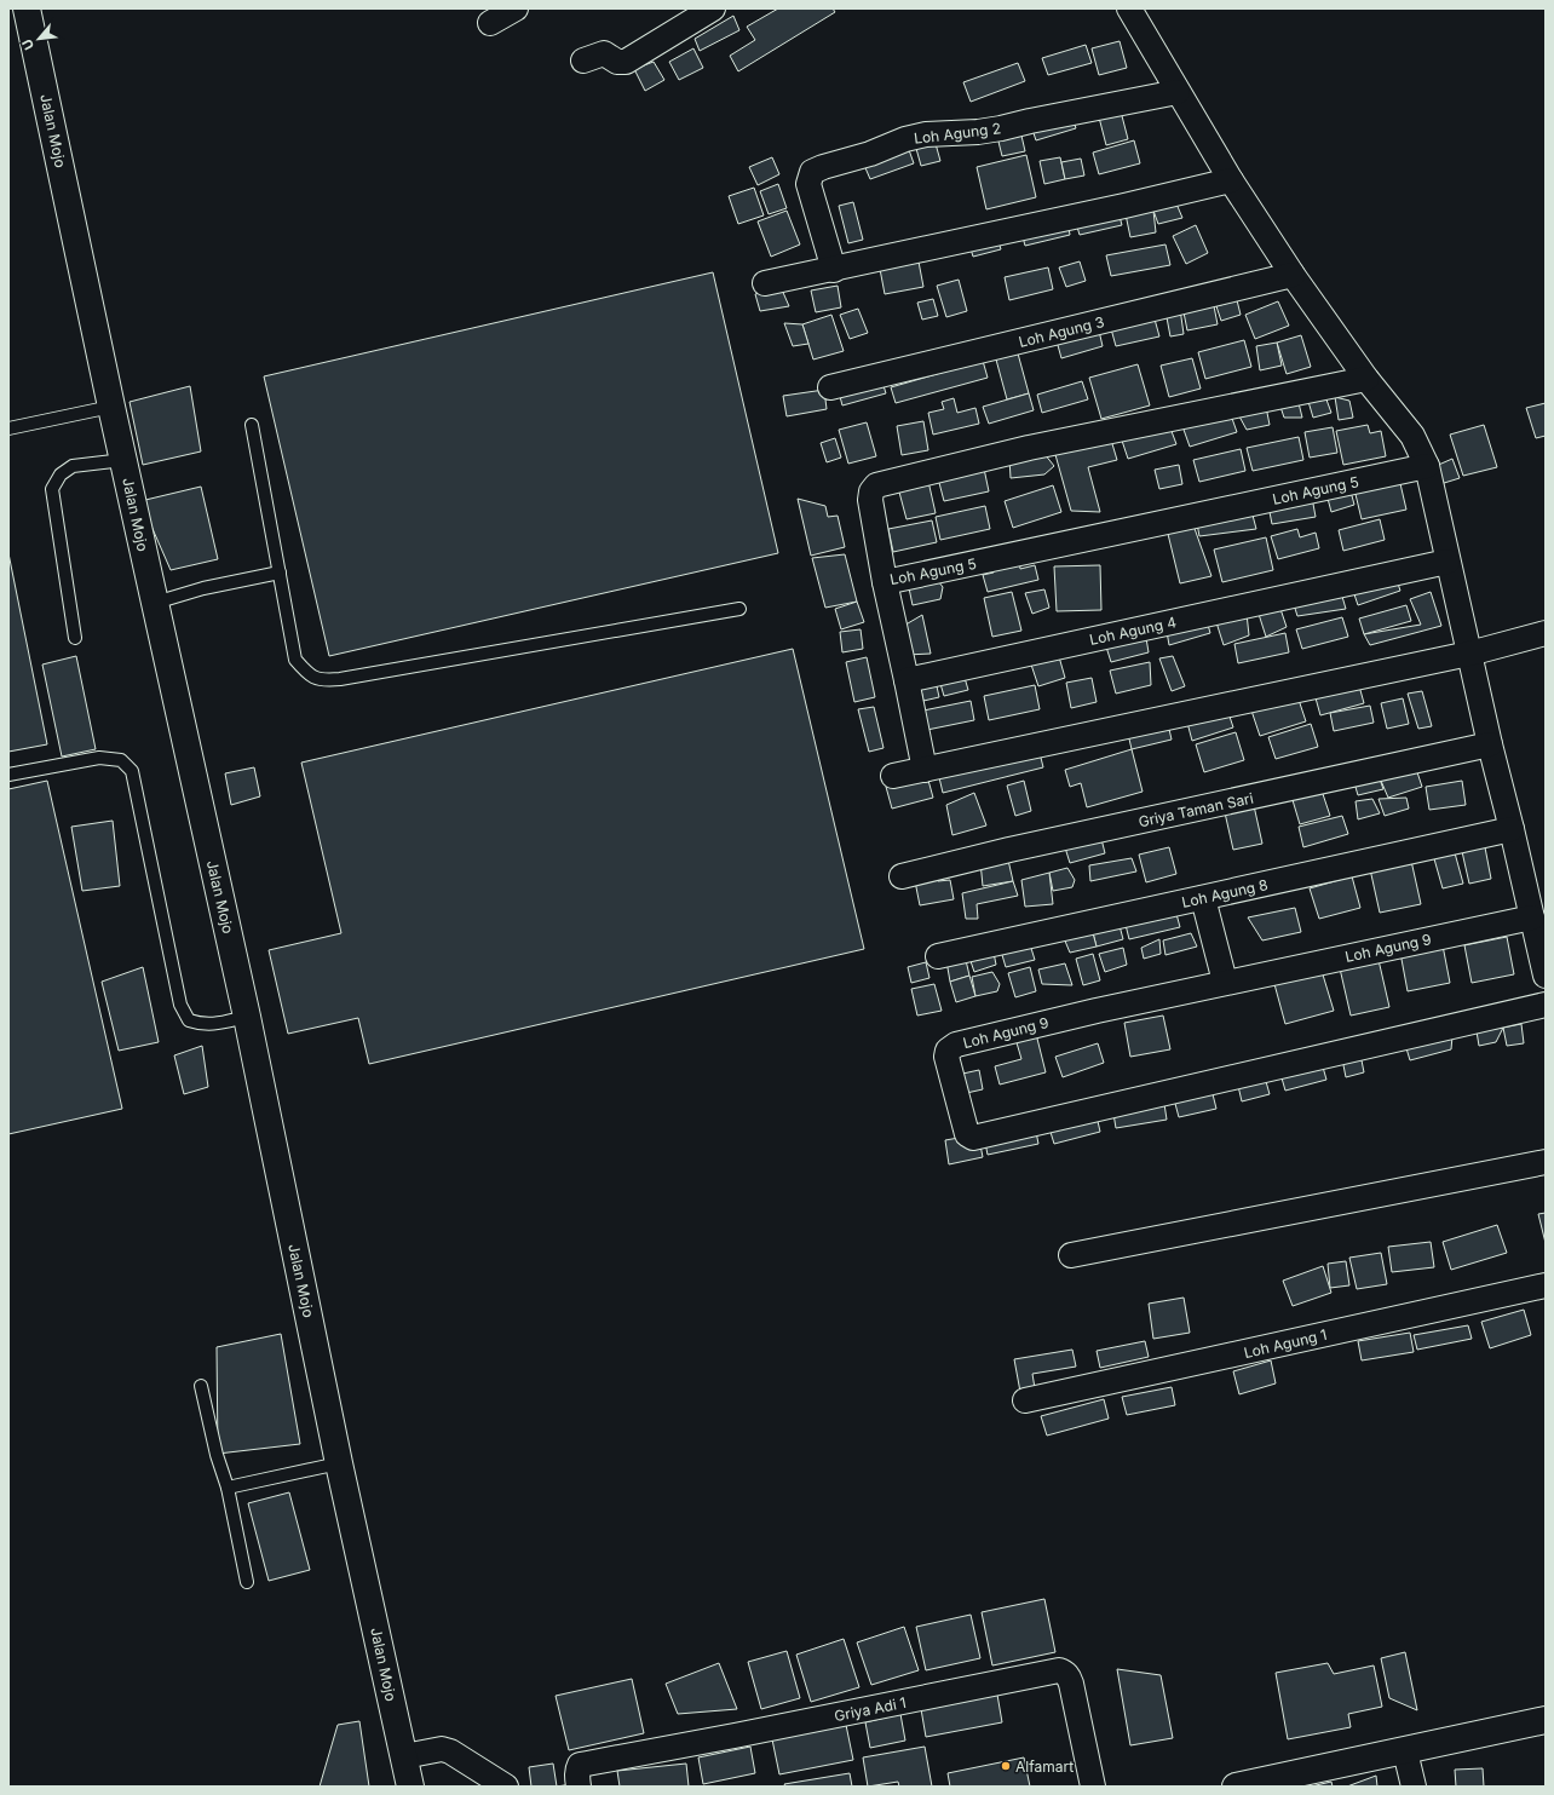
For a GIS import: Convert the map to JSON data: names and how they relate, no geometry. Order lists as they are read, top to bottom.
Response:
{
  "streets": {
    "street": [
      "Jalan Mojo",
      "Loh Agung 2",
      "Loh Agung 3",
      "Loh Agung 5",
      "Loh Agung 4",
      "Griya Taman Sari",
      "Loh Agung 8",
      "Loh Agung 9",
      "Loh Agung 1",
      "Griya Adi 1"
    ]
  },
  "places": ["Alfamart"],
  "north": "bottom left"
}
